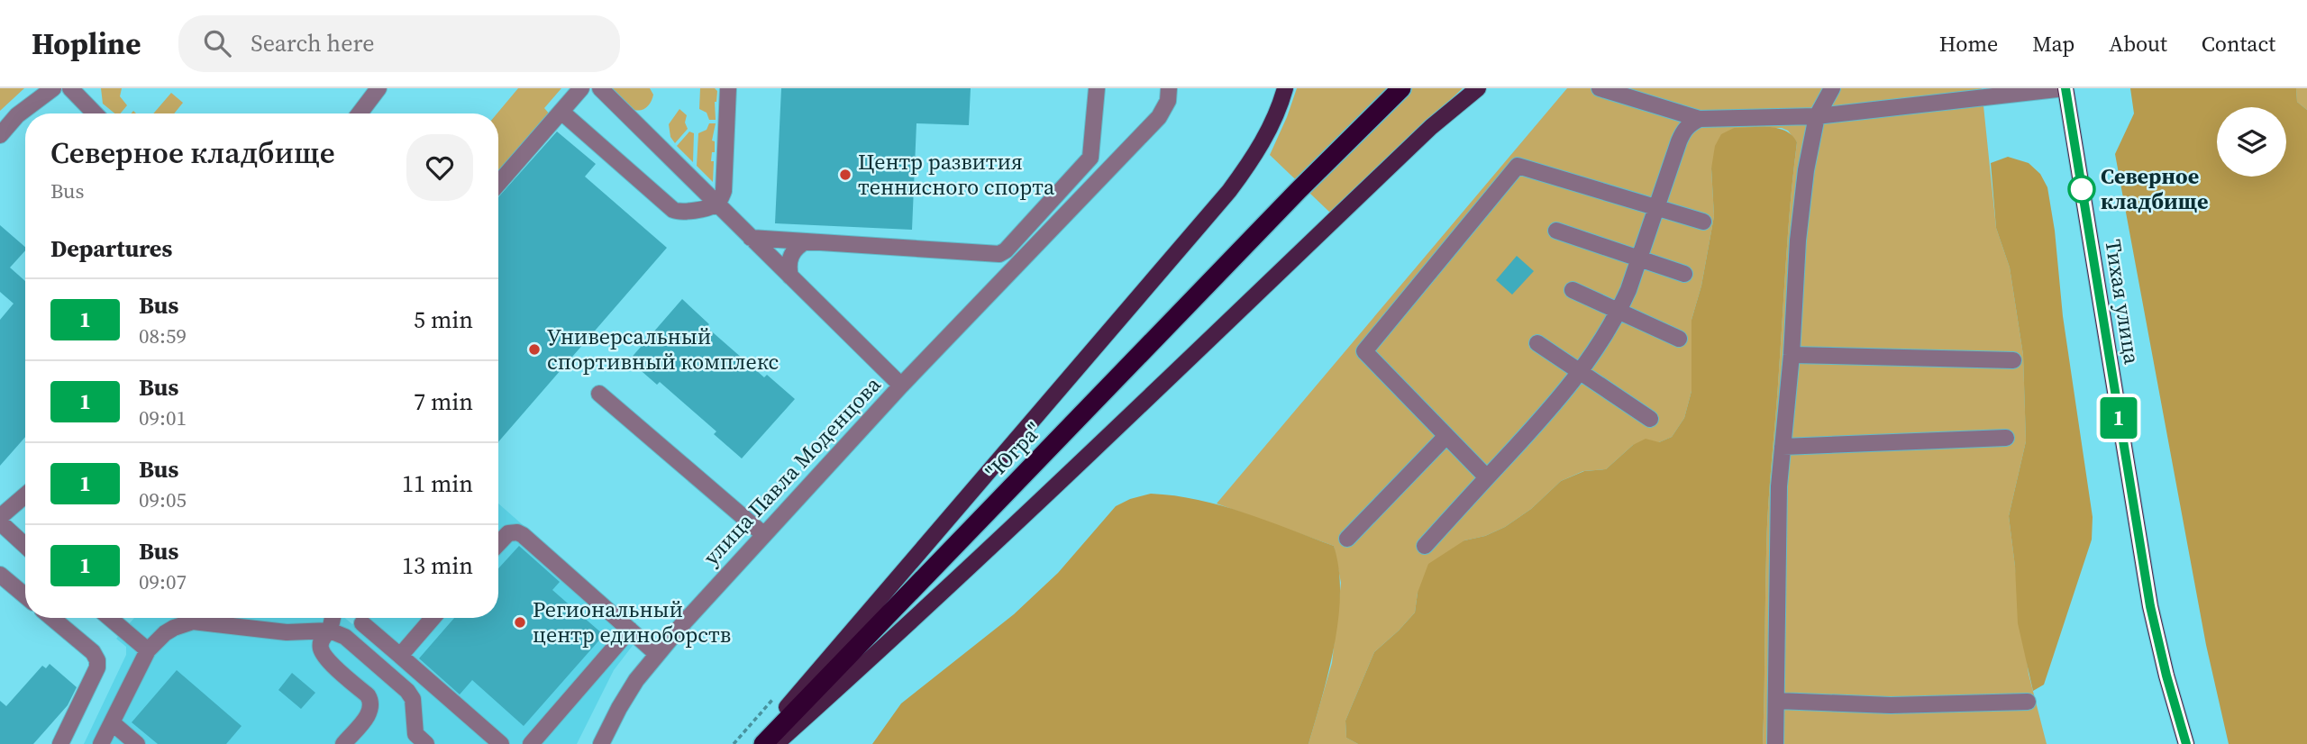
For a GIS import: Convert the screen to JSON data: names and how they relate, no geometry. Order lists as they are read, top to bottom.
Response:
{
  "streets": {
    "highway": ["\"Югра\""],
    "main road": ["Тихая улица"],
    "street": ["улица Павла Моденцова"]
  },
  "places": [
    "Центр развития теннисного спорта",
    "Северное кладбище",
    "Универсальный спортивный комплекс",
    "Региональный центр единоборств"
  ],
  "lines": ["bus line 1"],
  "page": {
    "header": "Hopline",
    "search": "Search here",
    "nav": [
      "Home",
      "Map",
      "About",
      "Contact"
    ],
    "on_map": "1",
    "heading": [
      ["Северное кладбище", "Bus"],
      "Departures"
    ],
    "list": [
      {
        "mark": "1",
        "name": "Bus",
        "note": "08:59",
        "value": "5 min"
      },
      {
        "mark": "1",
        "name": "Bus",
        "note": "09:01",
        "value": "7 min"
      },
      {
        "mark": "1",
        "name": "Bus",
        "note": "09:05",
        "value": "11 min"
      },
      {
        "mark": "1",
        "name": "Bus",
        "note": "09:07",
        "value": "13 min"
      }
    ]
  }
}
